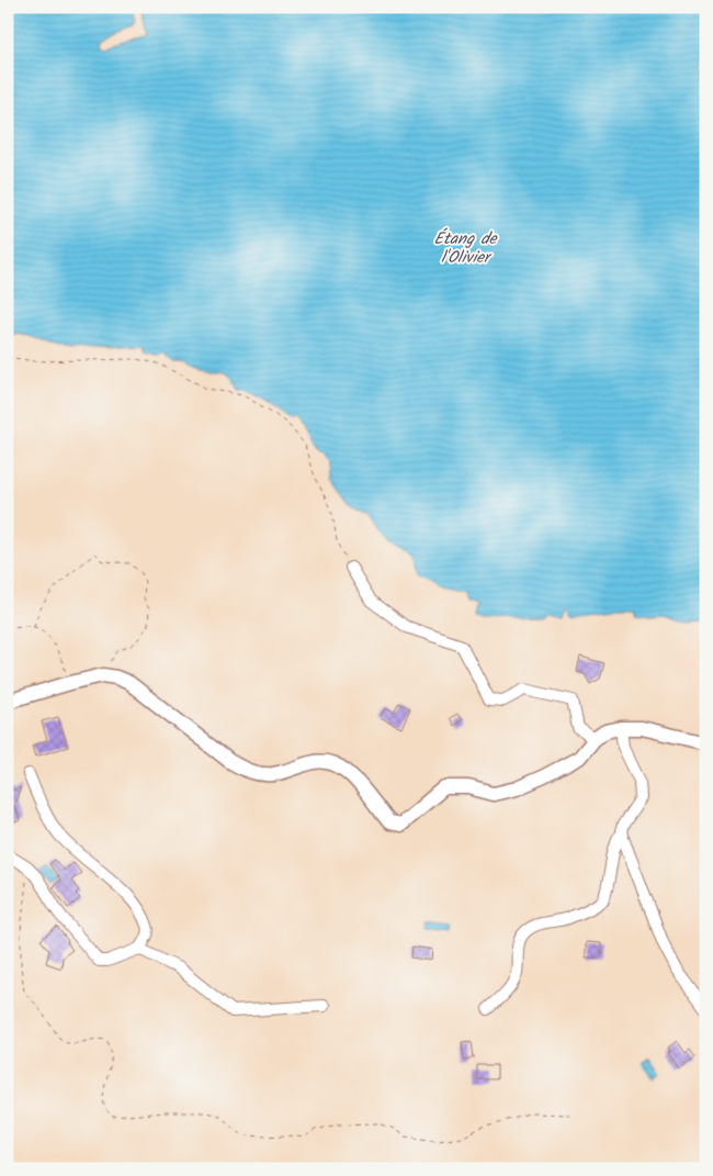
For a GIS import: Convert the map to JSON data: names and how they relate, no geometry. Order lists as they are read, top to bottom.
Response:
{
  "water": ["Étang de l'Olivier"]
}
